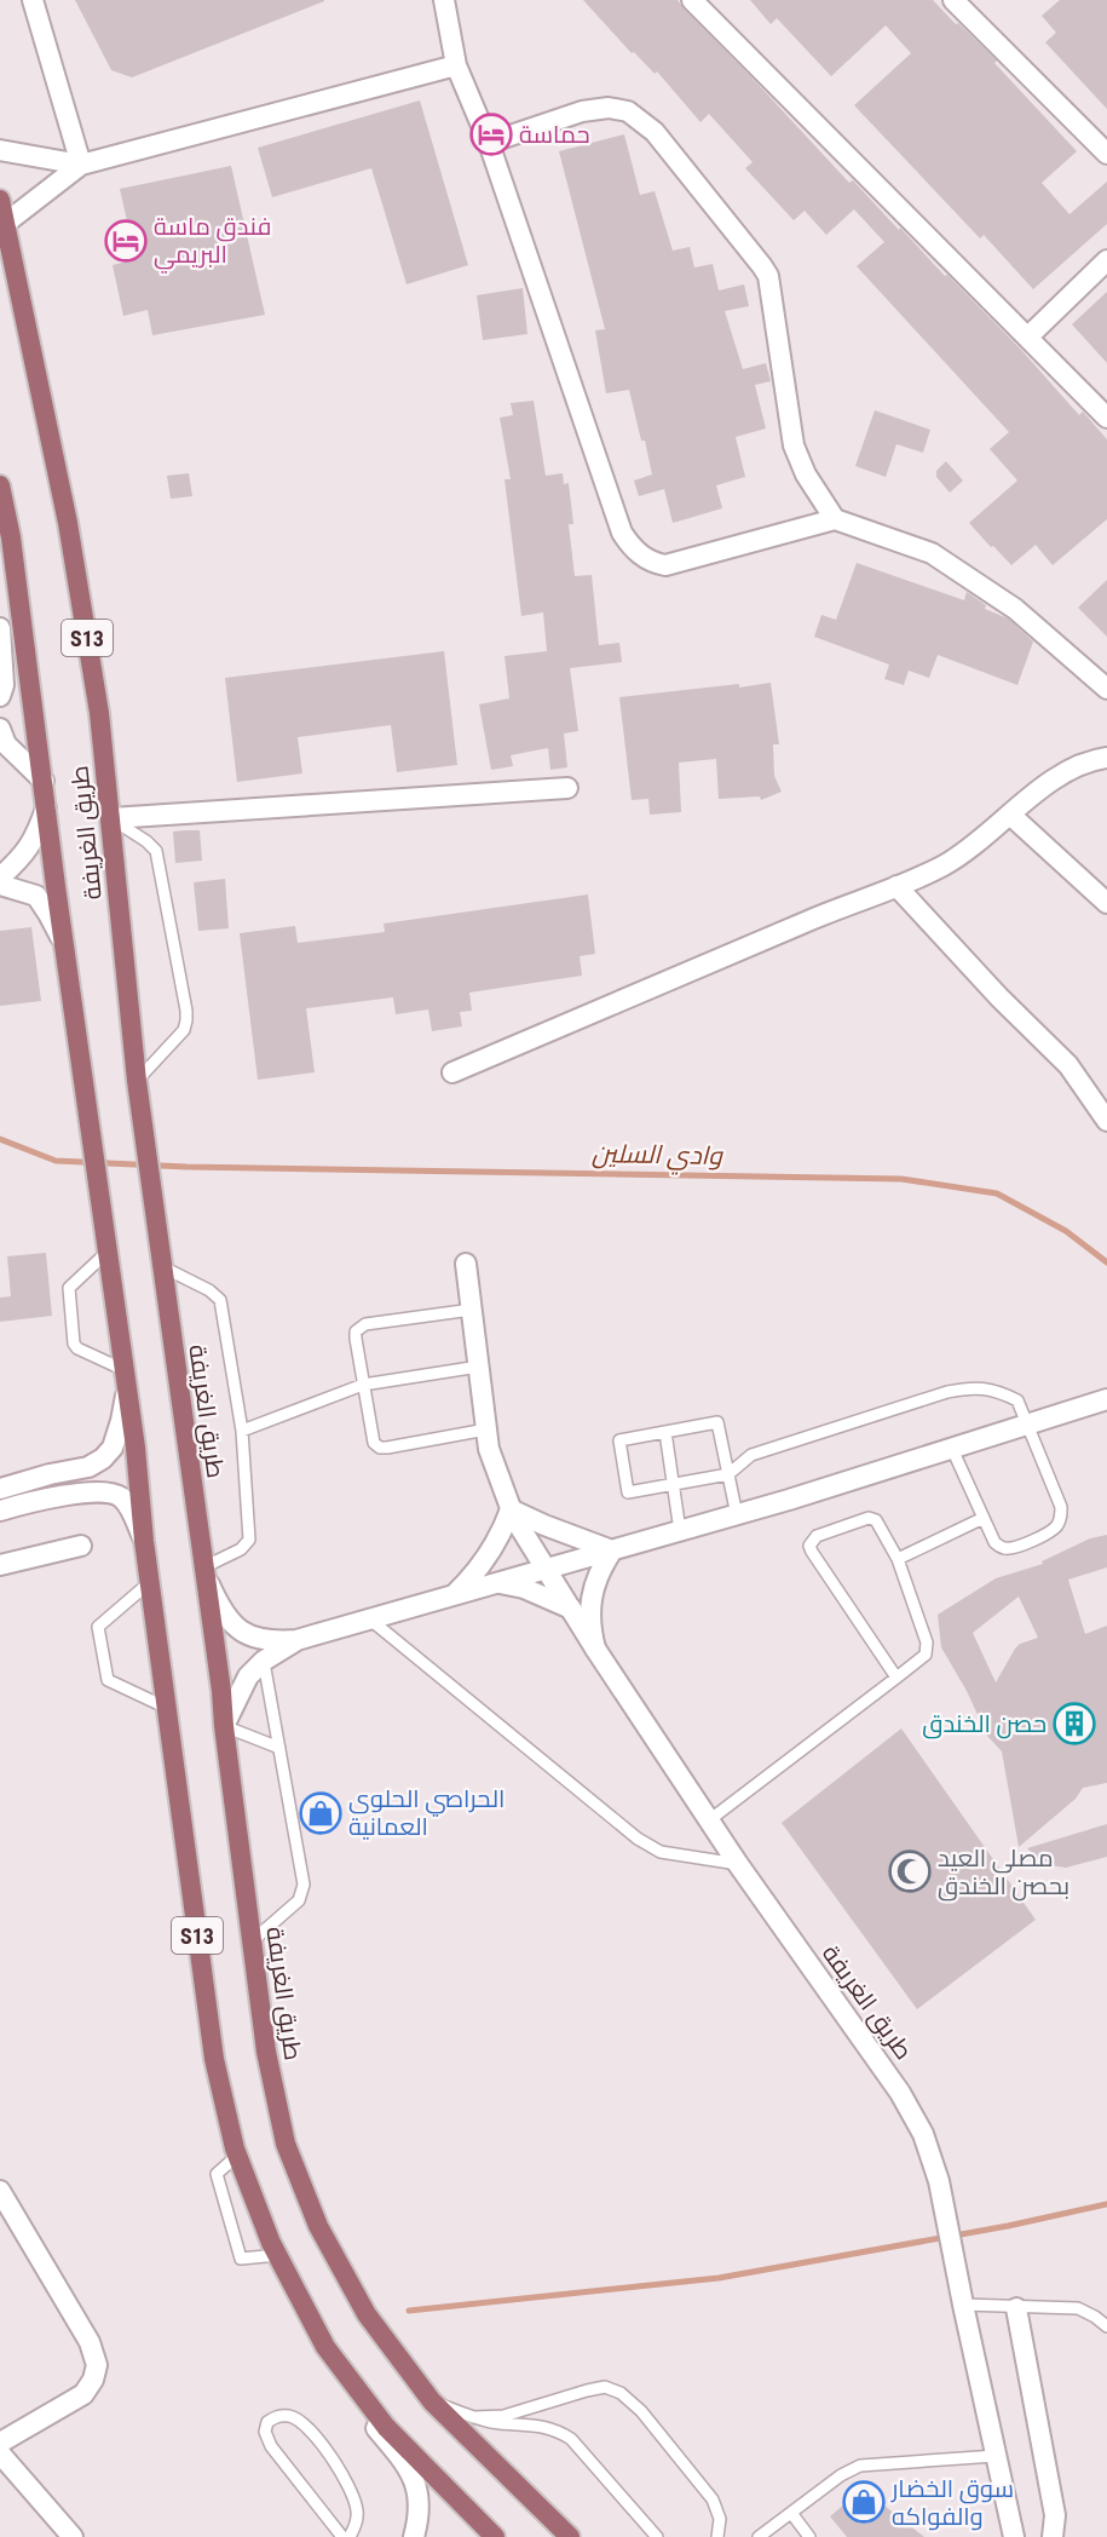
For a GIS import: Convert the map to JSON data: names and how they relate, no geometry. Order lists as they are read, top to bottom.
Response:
{
  "streets": {
    "main road": ["S13", "طريق الغريفة"]
  },
  "water": ["وادي السلين"],
  "places": {
    "hotel": ["حماسة", "فندق ماسة البريمي"],
    "building": ["حصن الخندق"],
    "shop": ["الحراصي الحلوى العمانية", "سوق الخضار والفواكه"],
    "mosque": ["مصلى العيد بحصن الخندق"]
  }
}
